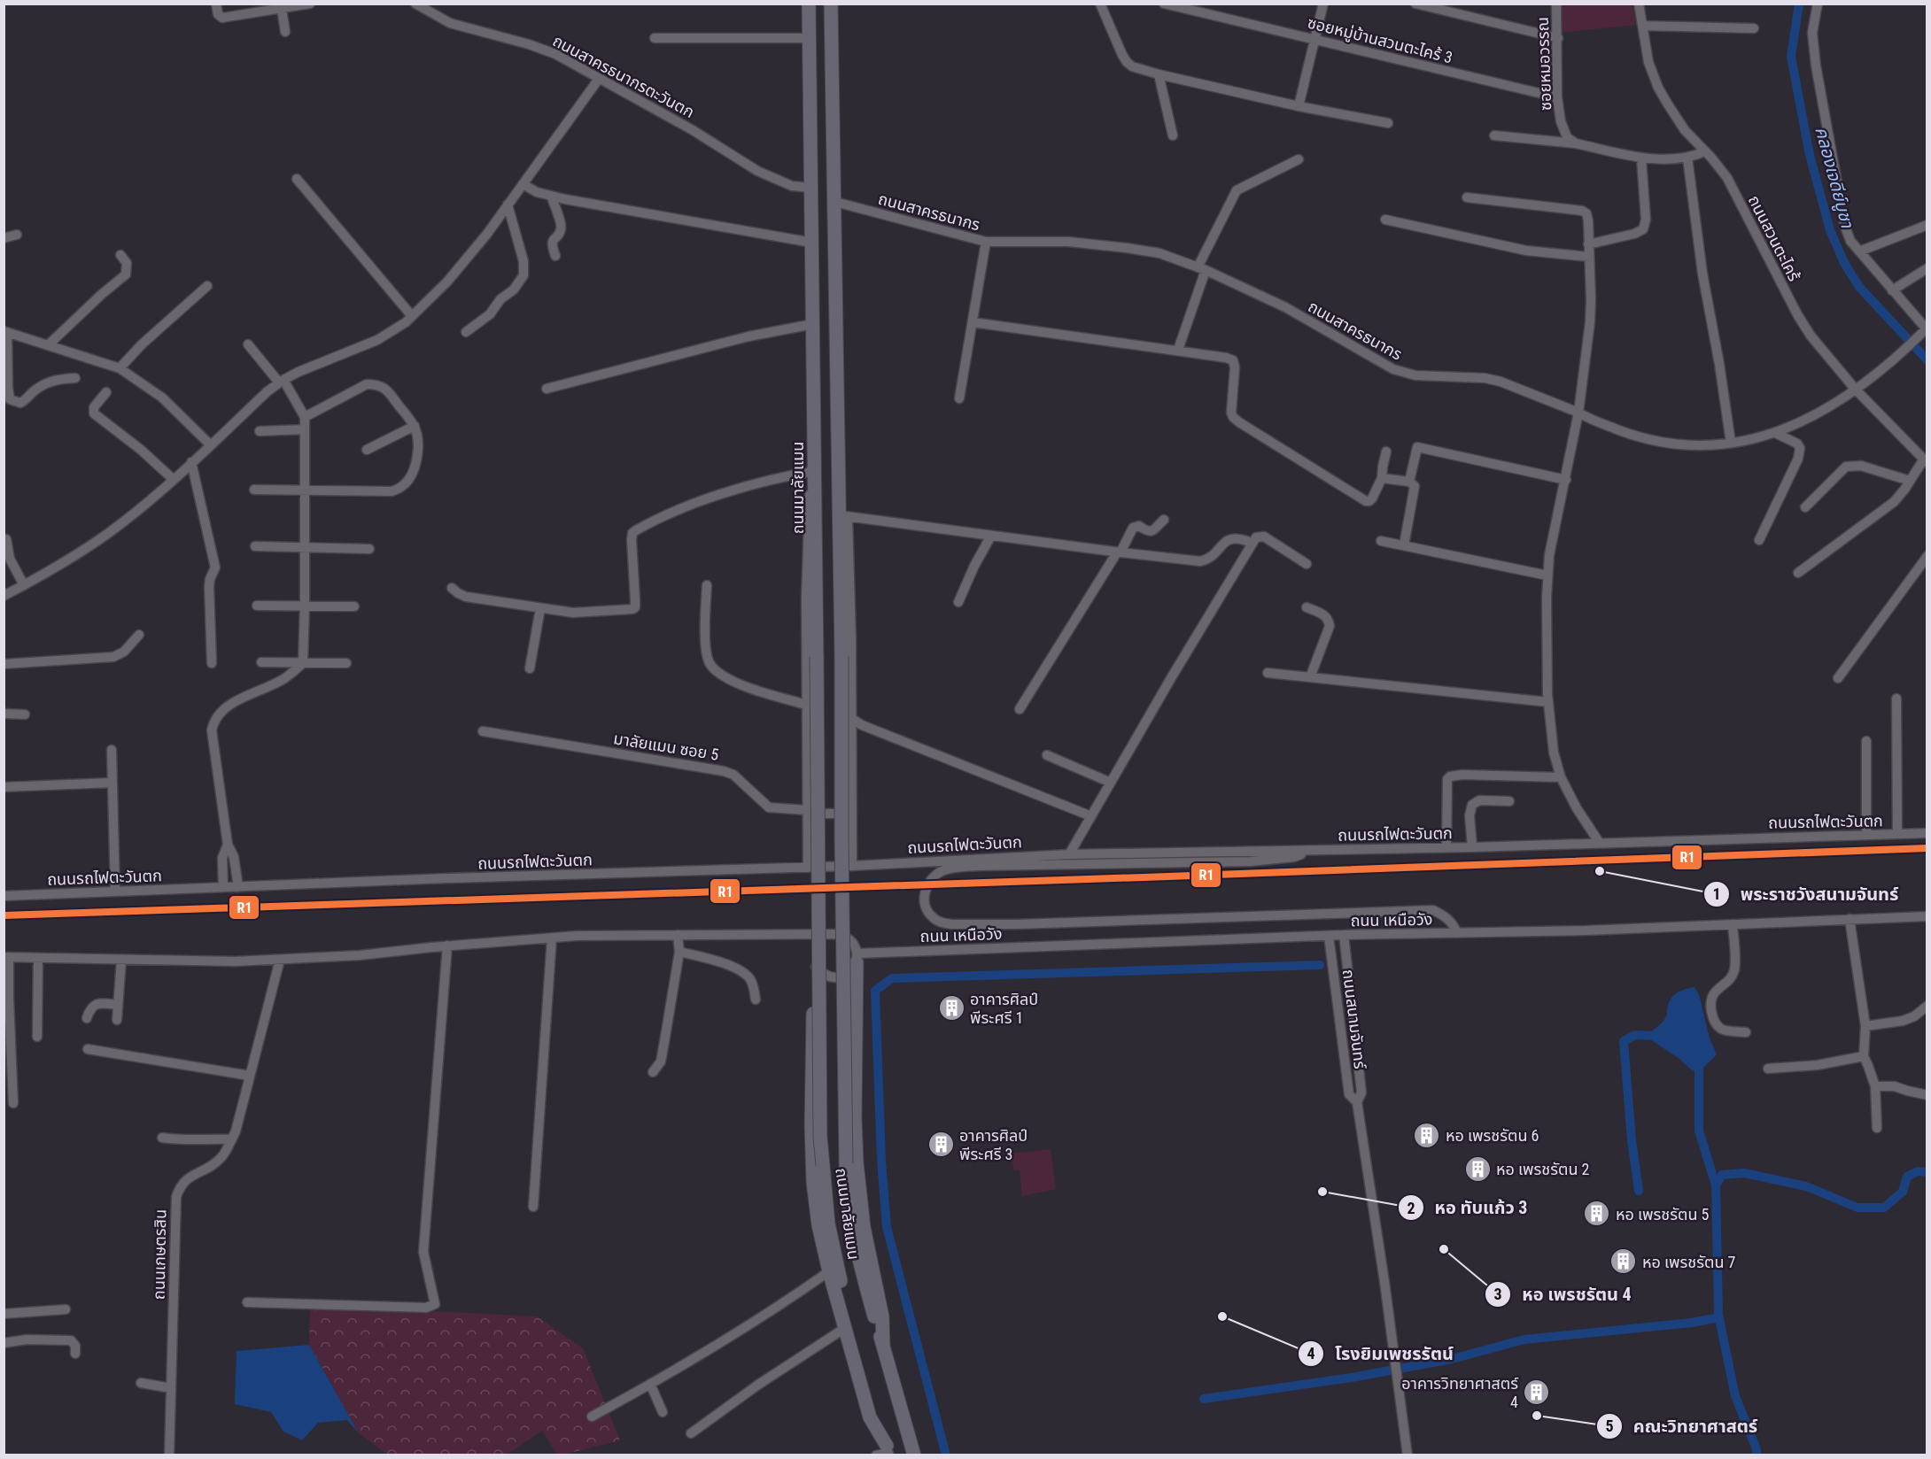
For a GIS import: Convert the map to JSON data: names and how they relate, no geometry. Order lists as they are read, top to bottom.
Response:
{
  "streets": {
    "highway": ["ถนนมาลัยแมน"],
    "street": [
      "ซอยหมู่บ้านสวนตะไคร้ 3",
      "ซอยหมอวรรณ",
      "ถนนสาครธนากรตะวันตก",
      "ถนนสาครธนากร",
      "ถนนสวนตะไคร้",
      "มาลัยแมน ซอย 5",
      "ถนนรถไฟตะวันตก",
      "ถนน เหนือวัง",
      "ถนนสนามจันทร์",
      "ถนนเกษตรสิน"
    ]
  },
  "crossings": [
    ["ซอยหมู่บ้านสวนตะไคร้ 3", "ซอยหมอวรรณ"],
    ["ถนนสาครธนากรตะวันตก", "ถนนมาลัยแมน"],
    ["ถนนสาครธนากร", "ถนนสวนตะไคร้"],
    ["ถนนสาครธนากร", "ถนนมาลัยแมน"],
    ["ถนน เหนือวัง", "ถนนสนามจันทร์"]
  ],
  "water": ["คลองเจดีย์บูชา"],
  "places": {
    "other": [
      "พระราชวังสนามจันทร์",
      "หอ ทับแก้ว 3",
      "หอ เพรชรัตน 4",
      "โรงยิมเพชรรัตน์",
      "คณะวิทยาศาสตร์"
    ],
    "building": [
      "อาคารศิลป์ พีระศรี 1",
      "หอ เพรชรัตน 6",
      "อาคารศิลป์ พีระศรี 3",
      "หอ เพรชรัตน 2",
      "หอ เพรชรัตน 5",
      "หอ เพรชรัตน 7",
      "อาคารวิทยาศาสตร์ 4"
    ]
  },
  "lines": ["transit line R1"]
}
